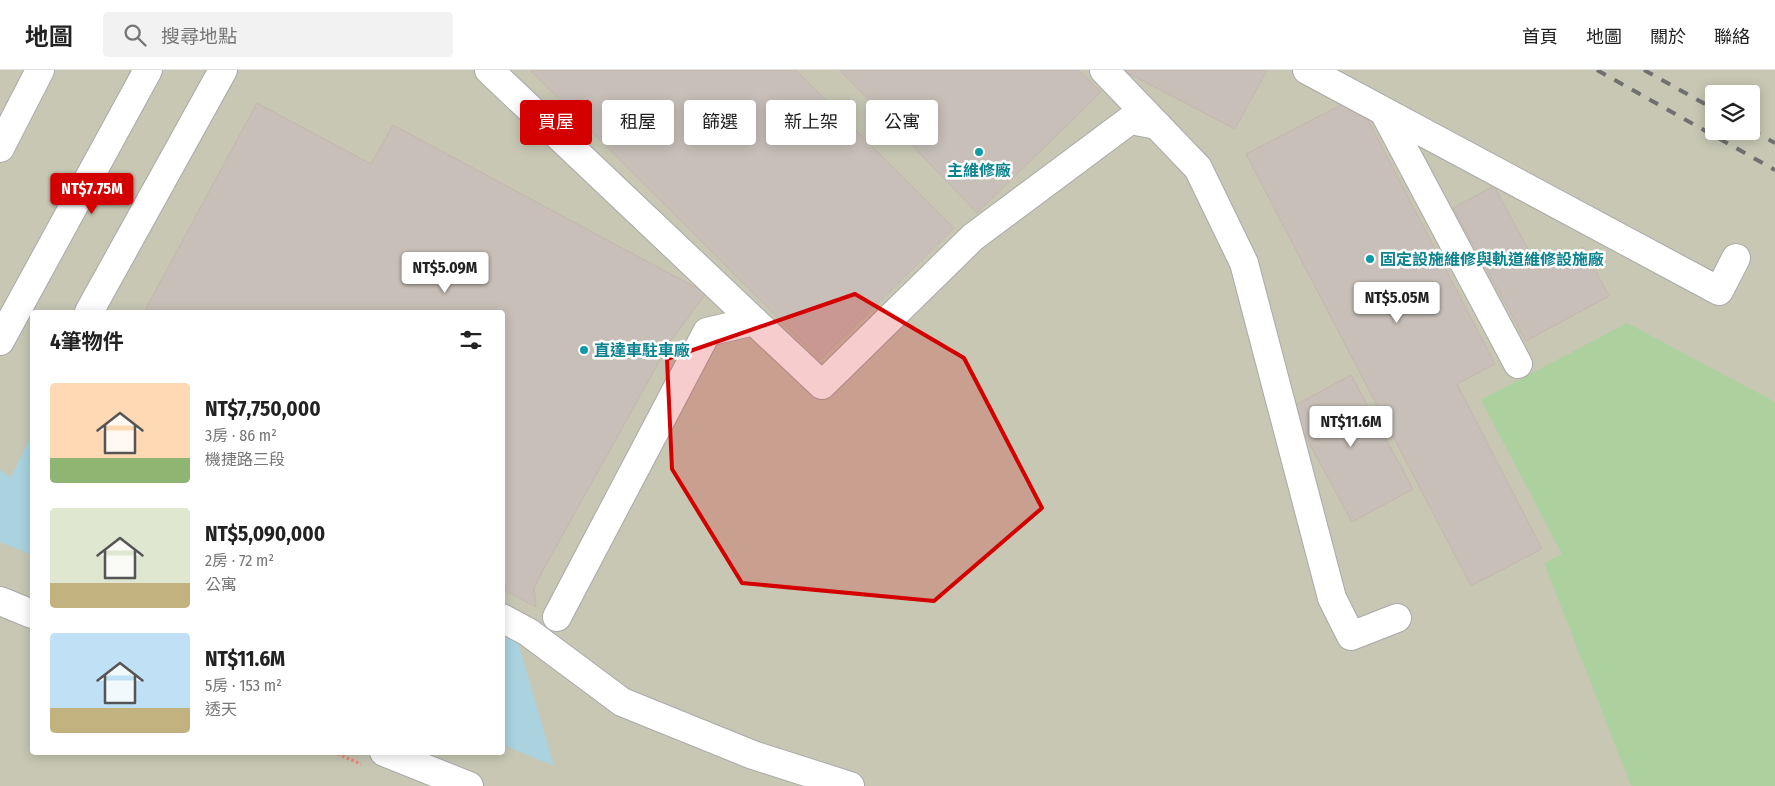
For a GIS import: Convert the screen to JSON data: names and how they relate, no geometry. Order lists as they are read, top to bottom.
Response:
{
  "places": ["主維修廠", "固定設施維修與軌道維修設施廠", "直達車駐車廠"],
  "page": {
    "header": "地圖",
    "search": "搜尋地點",
    "nav": [
      "首頁",
      "地圖",
      "關於",
      "聯絡"
    ],
    "chip": [
      "買屋",
      "租屋",
      "篩選",
      "新上架",
      "公寓"
    ],
    "price": [
      "NT$7.75M",
      "NT$5.09M",
      "NT$5.05M",
      "NT$11.6M"
    ],
    "heading": "4筆物件",
    "list": [
      {
        "name": "NT$7,750,000",
        "note": "3房 · 86 m² · 機捷路三段"
      },
      {
        "name": "NT$5,090,000",
        "note": "2房 · 72 m² · 公寓"
      },
      {
        "name": "NT$11.6M",
        "note": "5房 · 153 m² · 透天"
      }
    ]
  }
}
